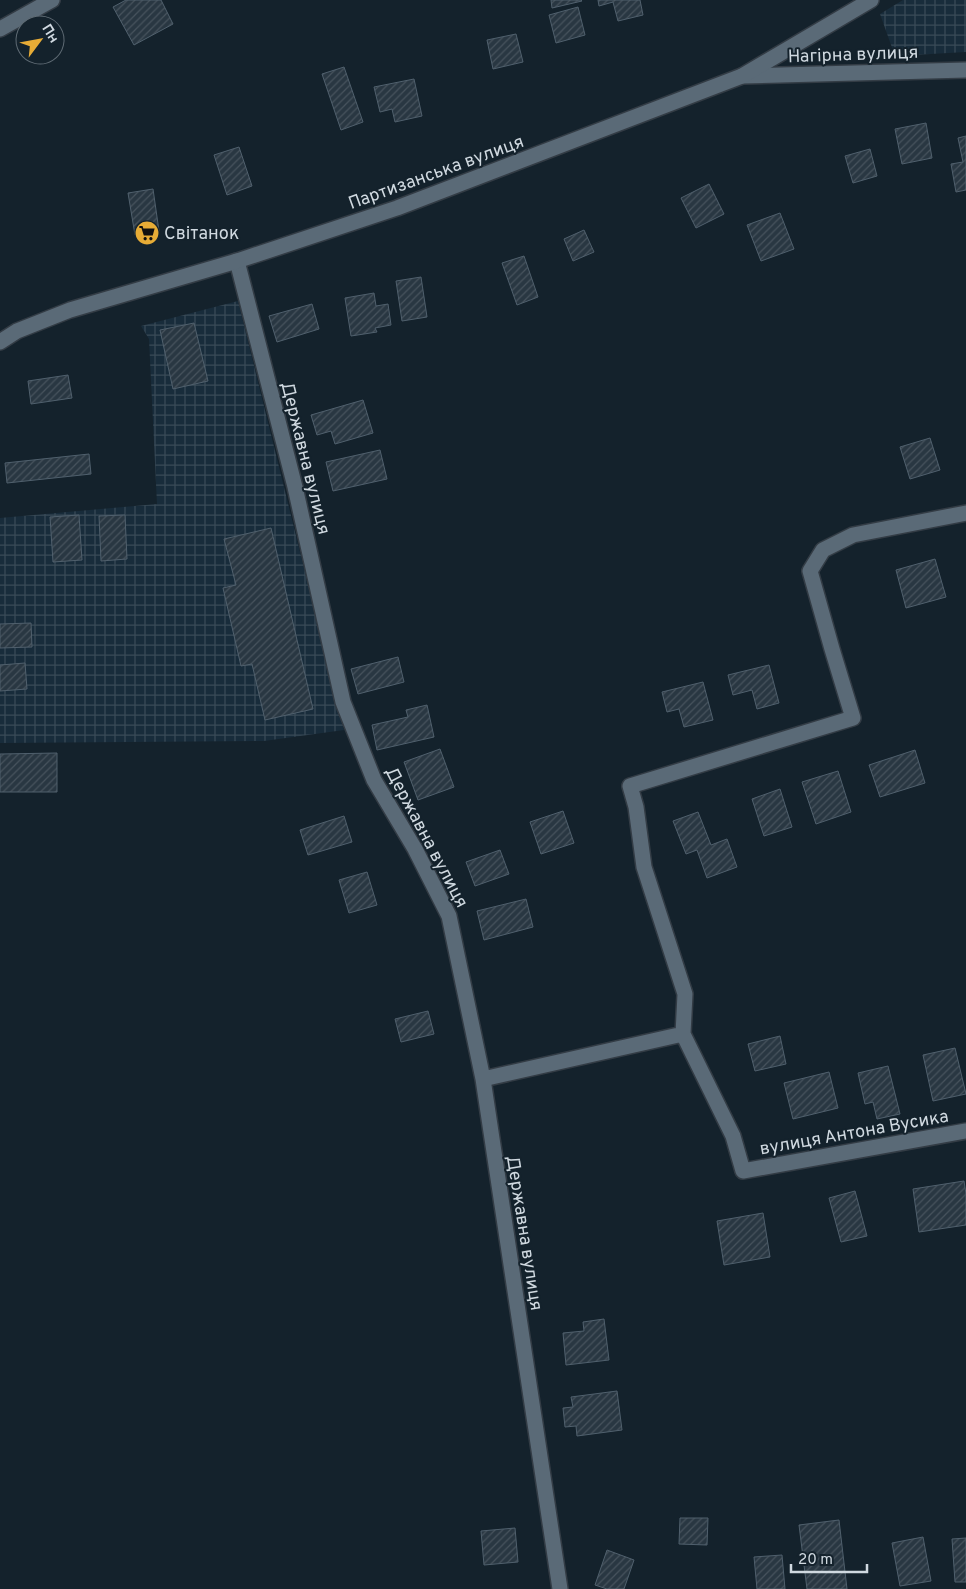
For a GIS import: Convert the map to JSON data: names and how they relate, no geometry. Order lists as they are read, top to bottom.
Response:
{
  "streets": {
    "street": [
      "Нагірна вулиця",
      "Партизанська вулиця",
      "Державна вулиця",
      "вулиця Антона Вусика"
    ]
  },
  "crossings": [
    ["Нагірна вулиця", "Партизанська вулиця"],
    ["Партизанська вулиця", "Державна вулиця"]
  ],
  "places": {
    "supermarket": ["Світанок"]
  },
  "scale_bar": "20 m",
  "north": "top right"
}
